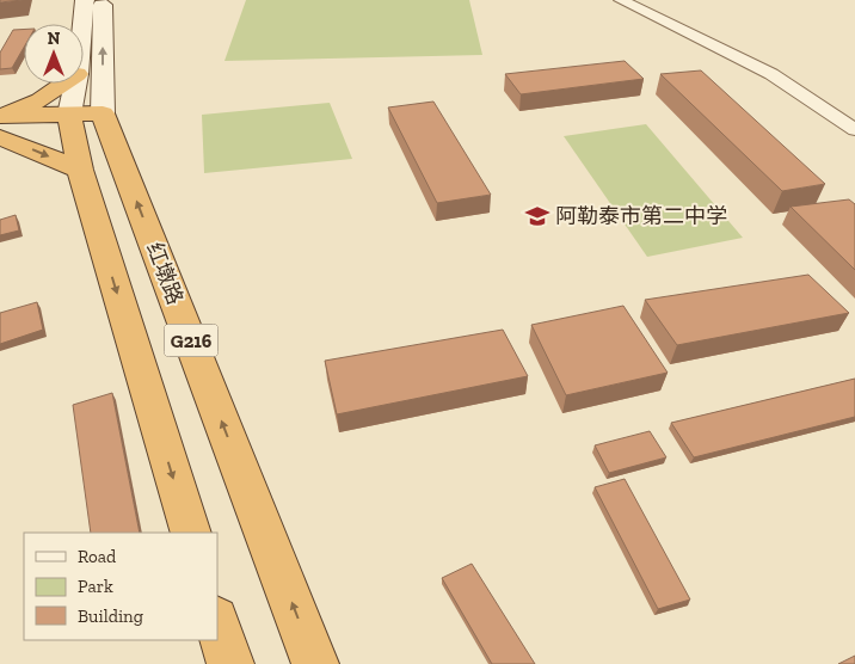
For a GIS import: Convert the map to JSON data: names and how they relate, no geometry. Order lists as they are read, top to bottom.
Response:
{
  "streets": {
    "highway": ["红墩路", "G216"]
  },
  "places": {
    "school or university": ["阿勒泰市第二中学"]
  },
  "legend": ["Road", "Park", "Building"],
  "north": "top"
}
